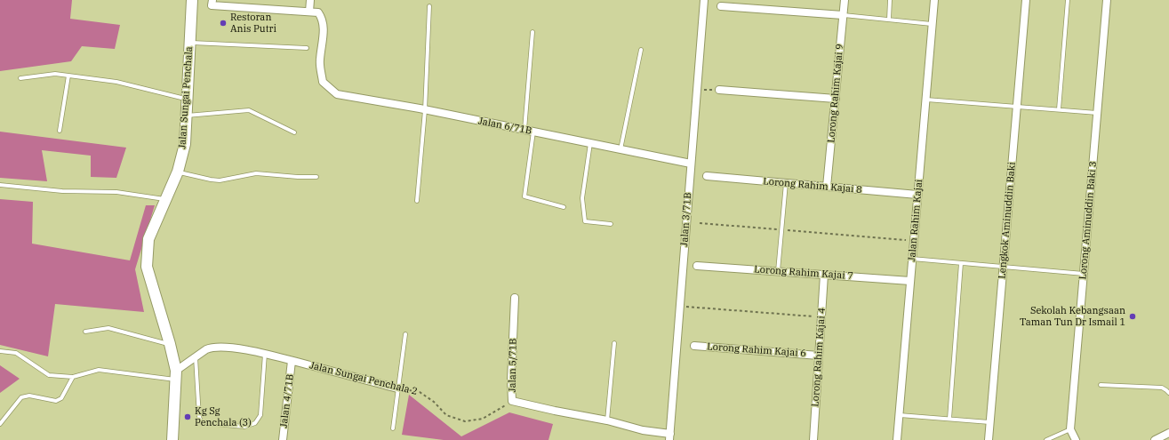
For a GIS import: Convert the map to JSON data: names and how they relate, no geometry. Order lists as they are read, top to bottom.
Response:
{
  "streets": {
    "street": [
      "Lorong Rahim Kajai 9",
      "Jalan Sungai Penchala",
      "Jalan 6/71B",
      "Lorong Rahim Kajai 8",
      "Jalan 3/71B",
      "Jalan Rahim Kajai",
      "Lengkok Aminuddin Baki",
      "Lorong Aminuddin Baki 3",
      "Lorong Rahim Kajai 7",
      "Lorong Rahim Kajai 6",
      "Lorong Rahim Kajai 4",
      "Jalan 5/71B",
      "Jalan Sungai Penchala 2",
      "Jalan 4/71B"
    ]
  },
  "crossings": [
    ["Lorong Rahim Kajai 9", "Lorong Rahim Kajai 8"],
    ["Jalan Sungai Penchala", "Jalan Sungai Penchala 2"],
    ["Jalan 6/71B", "Jalan 3/71B"],
    ["Lorong Rahim Kajai 8", "Jalan Rahim Kajai"],
    ["Jalan 3/71B", "Jalan 5/71B"],
    ["Jalan Rahim Kajai", "Lorong Rahim Kajai 7"],
    ["Lorong Rahim Kajai 7", "Lorong Rahim Kajai 4"],
    ["Lorong Rahim Kajai 6", "Lorong Rahim Kajai 4"],
    ["Jalan 5/71B", "Jalan Sungai Penchala 2"],
    ["Jalan Sungai Penchala 2", "Jalan 4/71B"]
  ],
  "places": ["Restoran Anis Putri", "Sekolah Kebangsaan Taman Tun Dr Ismail 1", "Kg Sg Penchala (3)"]
}
